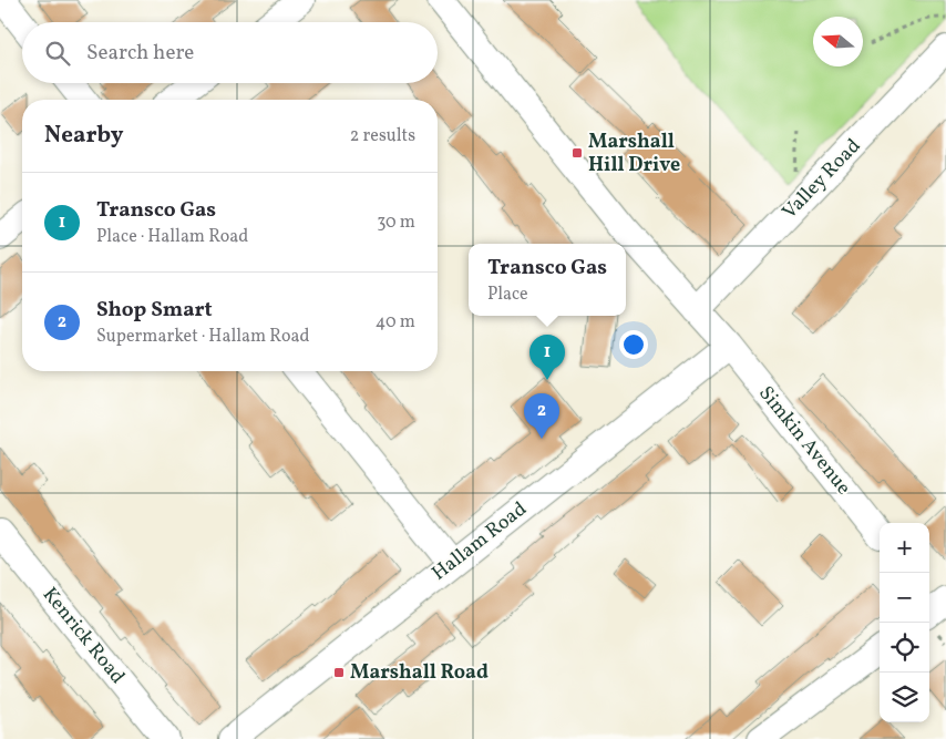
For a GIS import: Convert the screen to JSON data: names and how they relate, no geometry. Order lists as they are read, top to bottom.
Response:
{
  "streets": {
    "street": [
      "Valley Road",
      "Simkin Avenue",
      "Hallam Road",
      "Kenrick Road"
    ]
  },
  "crossings": [
    ["Simkin Avenue", "Hallam Road"]
  ],
  "places": {
    "transit": ["Marshall Hill Drive", "Marshall Road"]
  },
  "north": "left",
  "page": {
    "search": "Search here",
    "heading": ["Nearby", "2 results"],
    "list": [
      {
        "mark": "1",
        "name": "Transco Gas",
        "note": "Place · Hallam Road",
        "value": "30 m"
      },
      {
        "mark": "2",
        "name": "Shop Smart",
        "note": "Supermarket · Hallam Road",
        "value": "40 m"
      }
    ],
    "popup": ["Transco Gas", "Place"],
    "pins": ["1", "2"],
    "map_buttons": ["+", "−"]
  }
}
